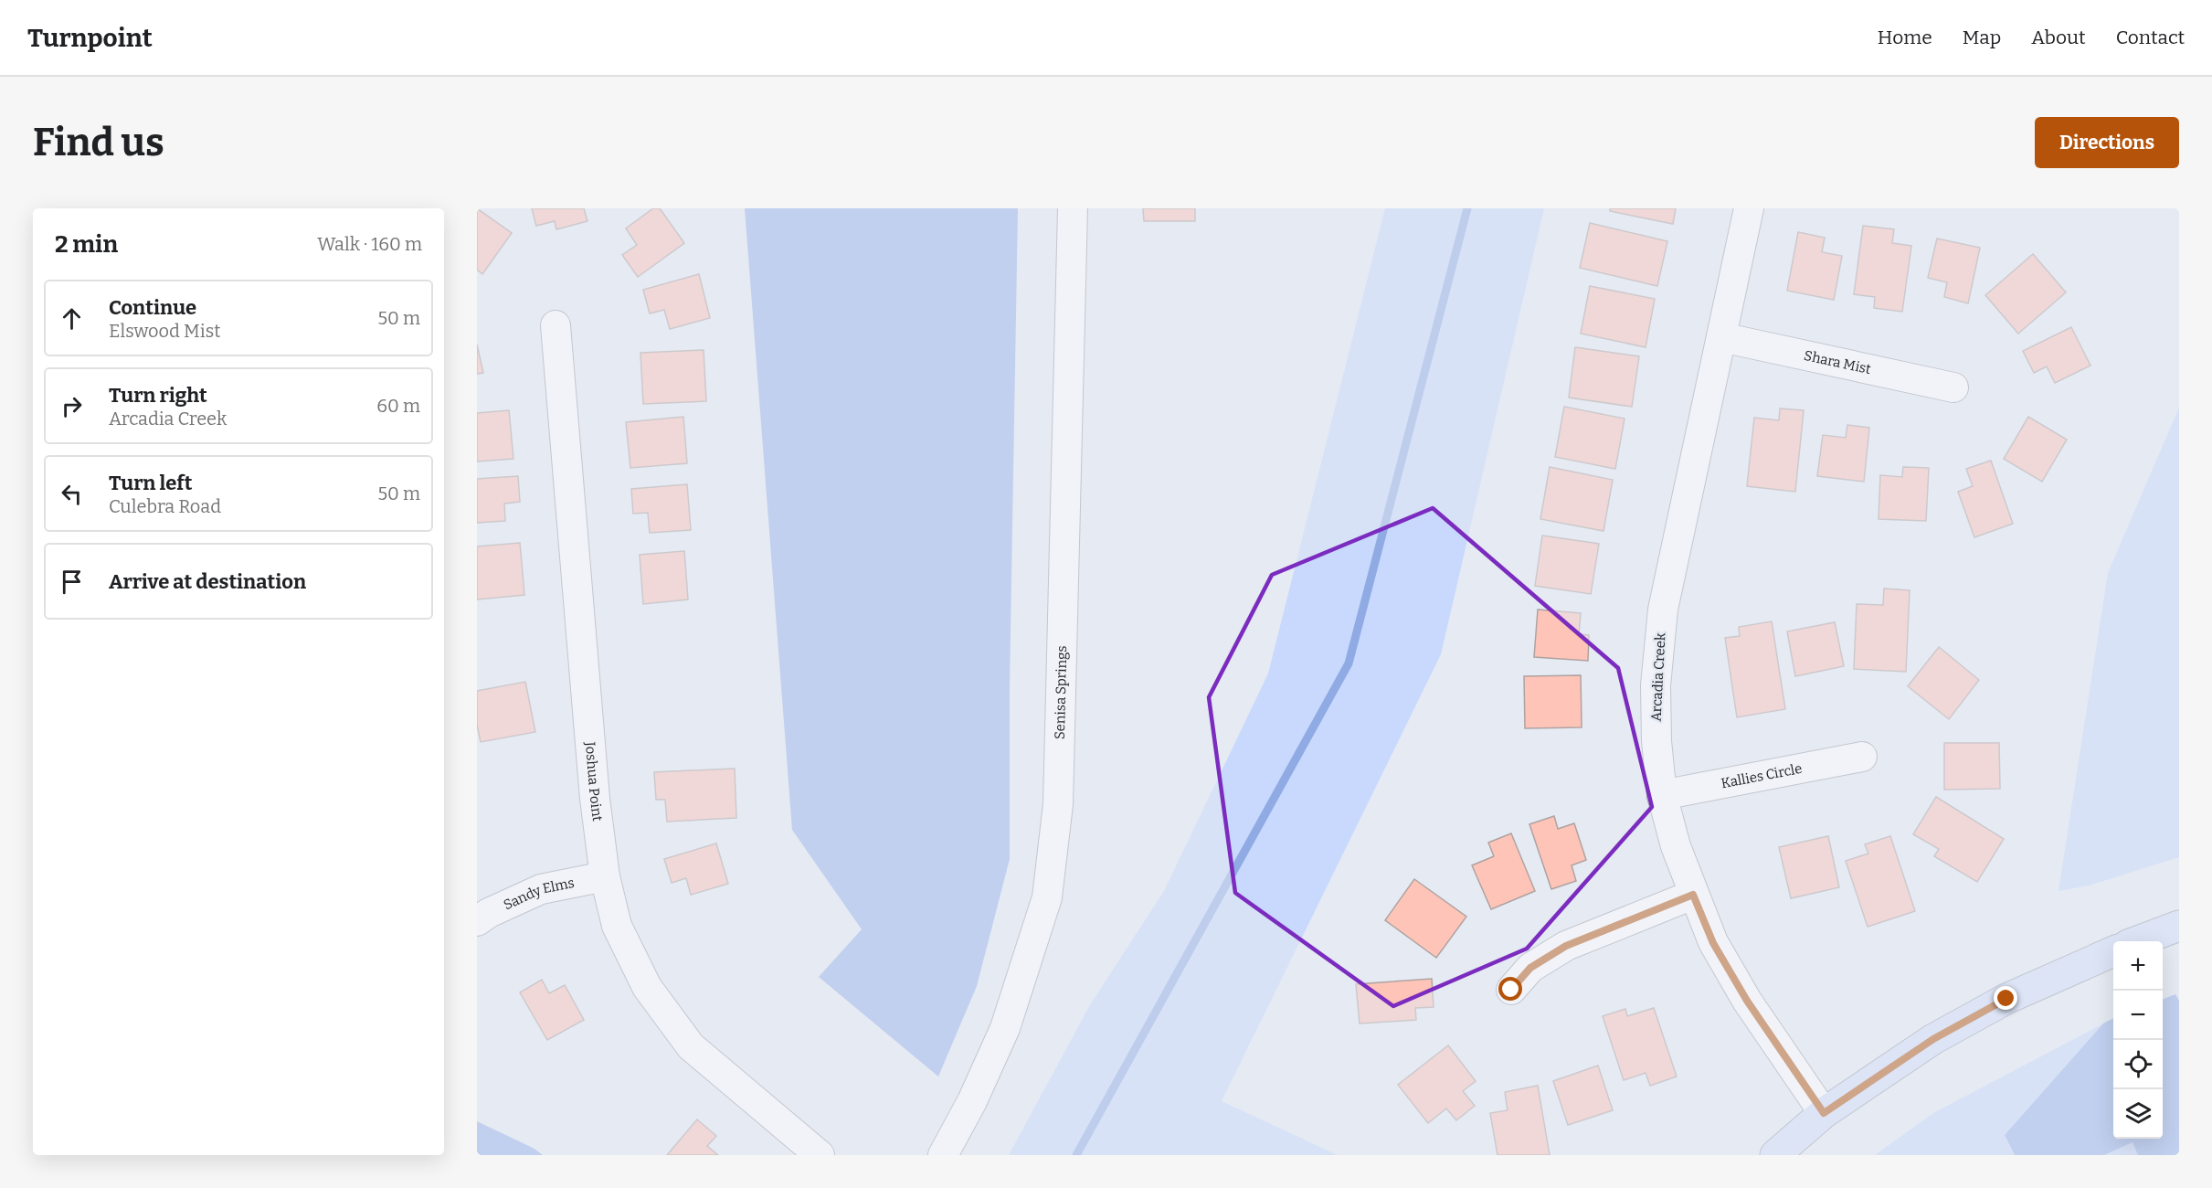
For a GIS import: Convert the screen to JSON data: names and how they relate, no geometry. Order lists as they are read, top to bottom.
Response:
{
  "streets": {
    "street": [
      "Shara Mist",
      "Arcadia Creek",
      "Senisa Springs",
      "Kallies Circle",
      "Joshua Point",
      "Sandy Elms"
    ]
  },
  "crossings": [
    ["Shara Mist", "Arcadia Creek"],
    ["Arcadia Creek", "Kallies Circle"],
    ["Joshua Point", "Sandy Elms"]
  ],
  "page": {
    "header": "Turnpoint",
    "nav": [
      "Home",
      "Map",
      "About",
      "Contact"
    ],
    "buttons": "Directions",
    "title": "Find us",
    "heading": ["2 min", "Walk · 160 m"],
    "list": [
      ["Continue", "Elswood Mist", "50 m"],
      ["Turn right", "Arcadia Creek", "60 m"],
      ["Turn left", "Culebra Road", "50 m"],
      "Arrive at destination"
    ],
    "map_buttons": ["+", "−"]
  }
}
